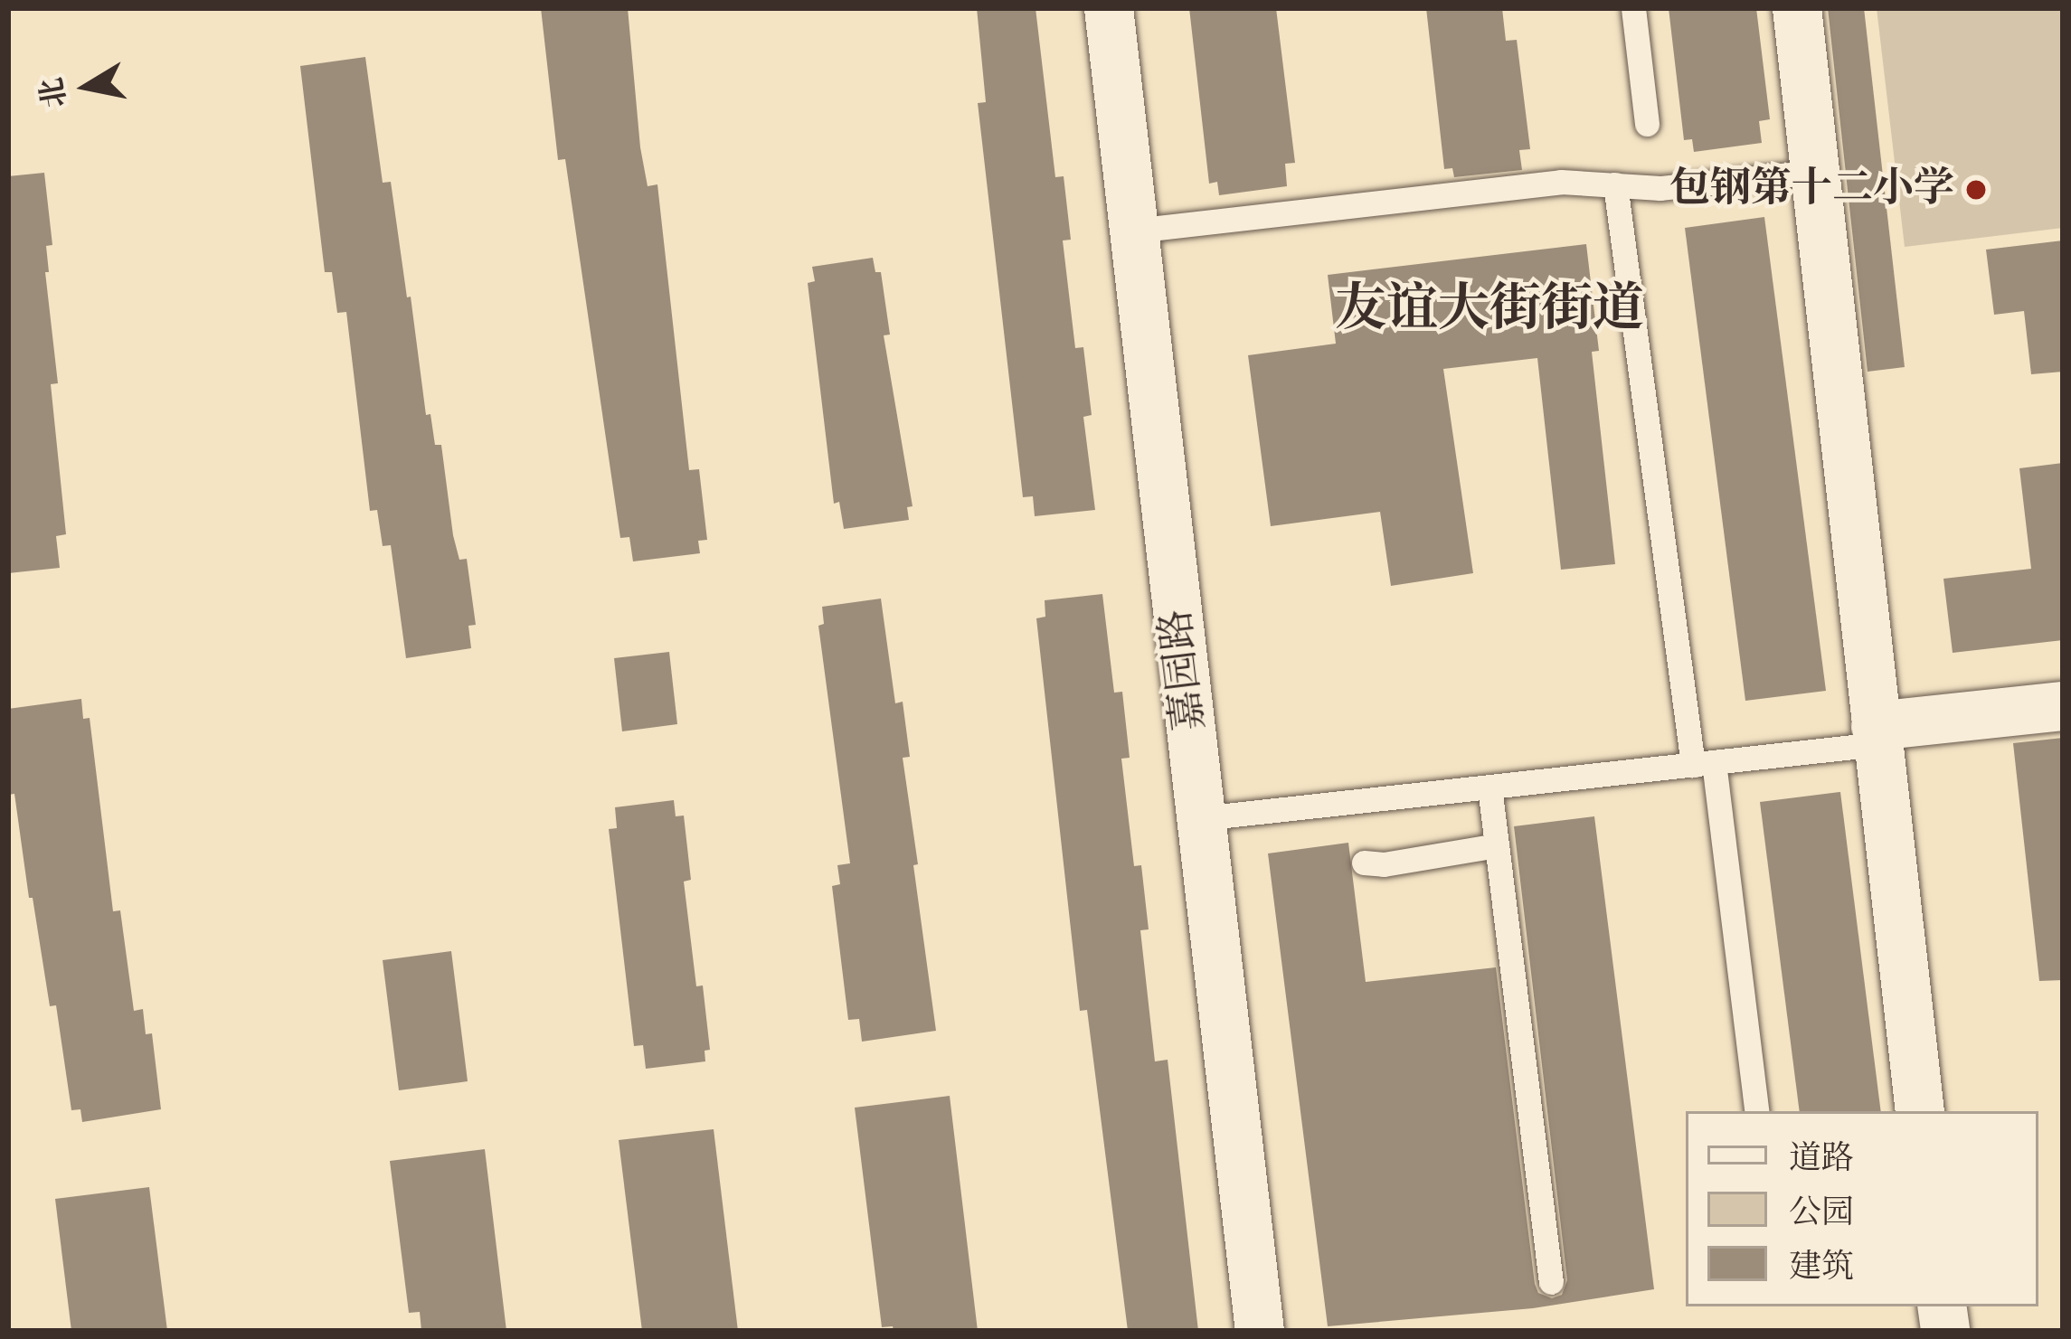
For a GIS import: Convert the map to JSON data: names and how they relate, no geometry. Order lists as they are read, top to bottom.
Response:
{
  "streets": {
    "street": ["嘉园路"]
  },
  "districts": ["友谊大街街道"],
  "places": ["包钢第十二小学"],
  "legend": ["道路", "公园", "建筑"],
  "north": "left"
}
